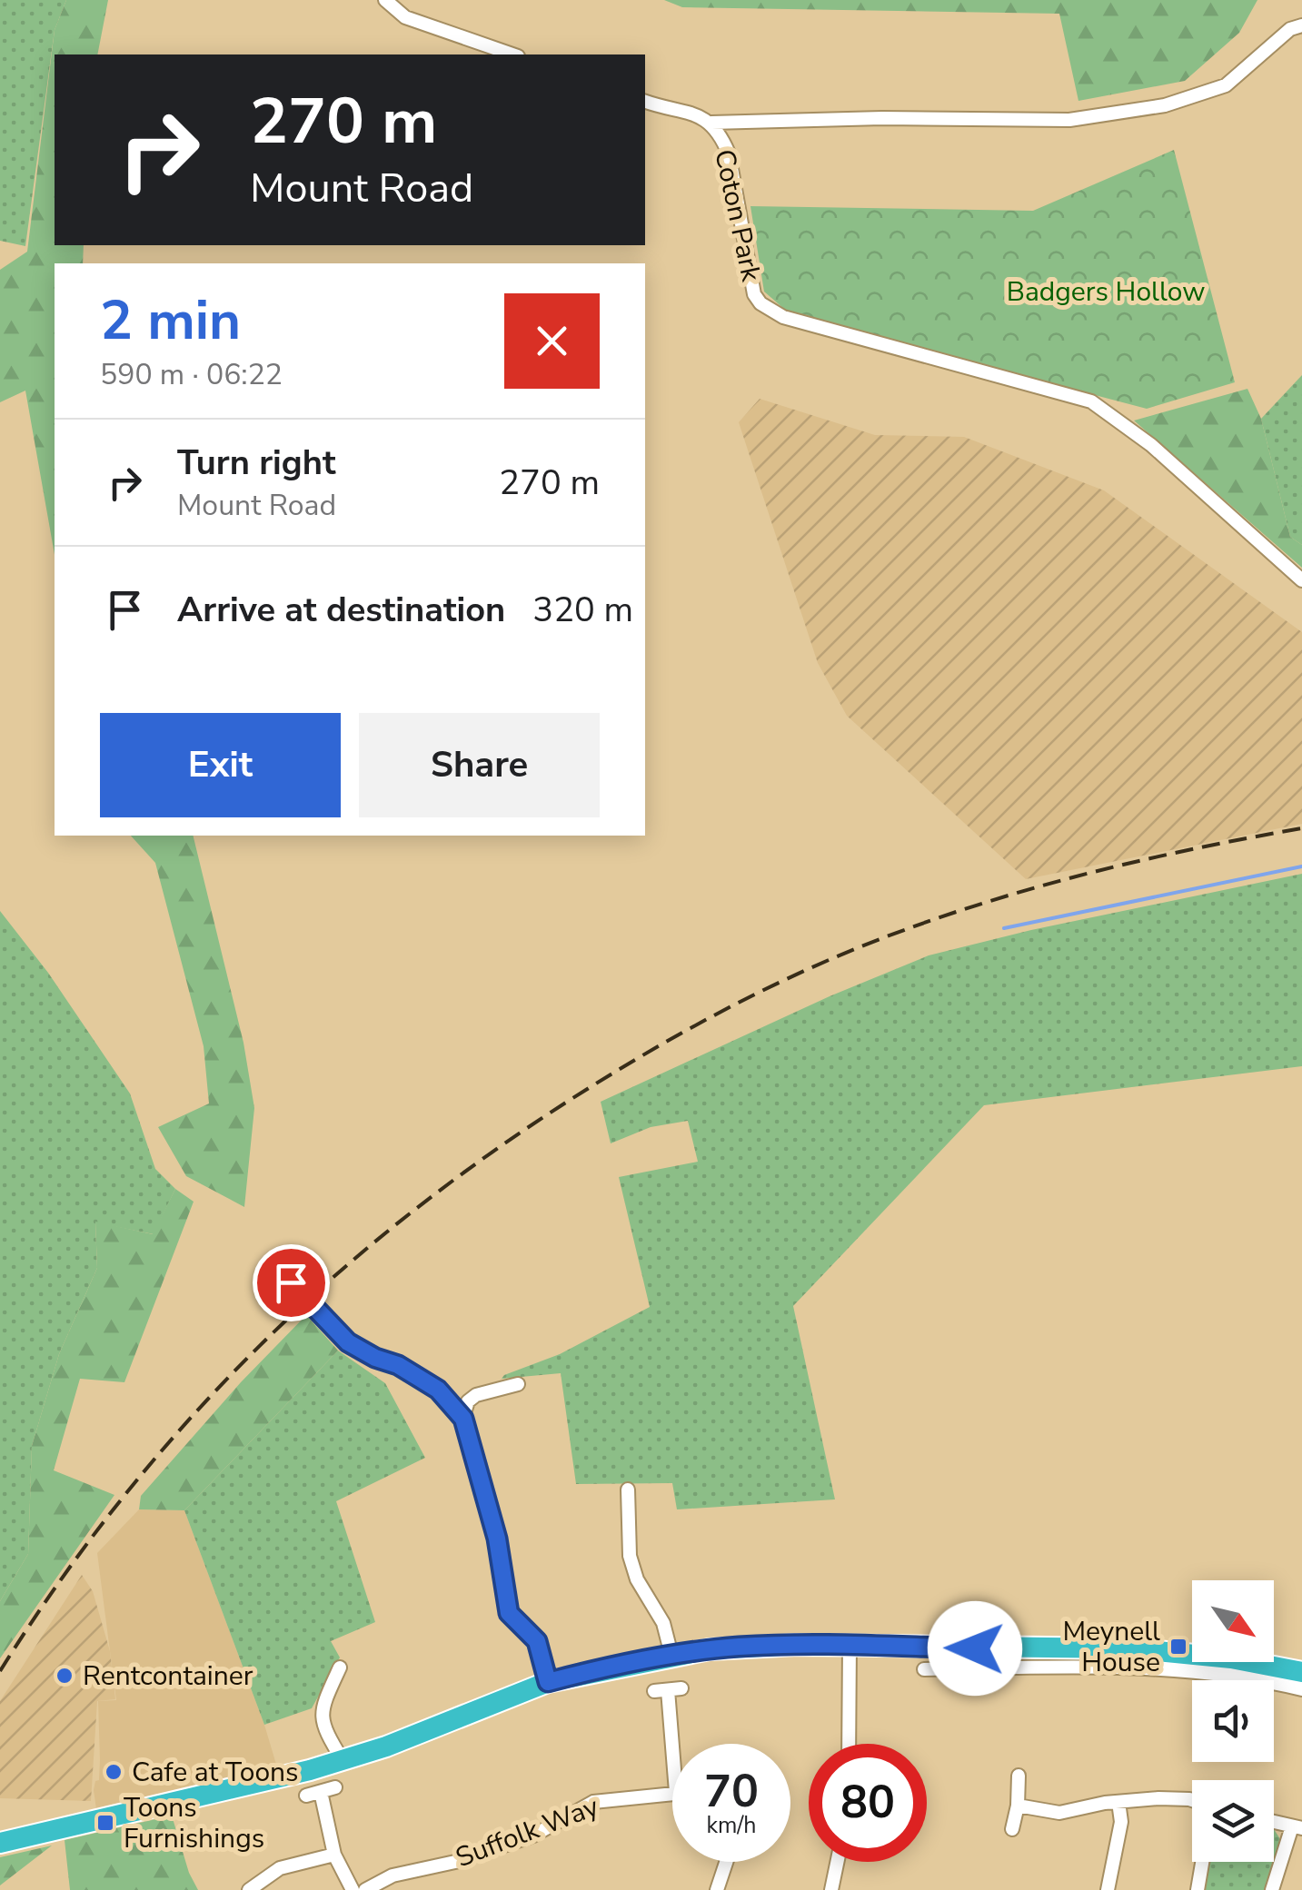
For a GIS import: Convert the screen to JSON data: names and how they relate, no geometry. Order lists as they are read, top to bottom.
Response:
{
  "streets": {
    "street": ["Coton Park", "Suffolk Way"]
  },
  "parks": ["Badgers Hollow"],
  "places": {
    "transit": ["Meynell House", "Toons Furnishings"],
    "other": ["Rentcontainer", "Cafe at Toons"]
  },
  "north": "bottom right",
  "page": {
    "turn": ["270 m", "Mount Road"],
    "heading": ["2 min", "590 m · 06:22"],
    "list": [
      {
        "name": "Turn right",
        "note": "Mount Road",
        "value": "270 m"
      },
      {
        "name": "Arrive at destination",
        "value": "320 m"
      }
    ],
    "buttons": ["Exit", "Share"],
    "speed": "70 km/h",
    "limit": "80"
  }
}
